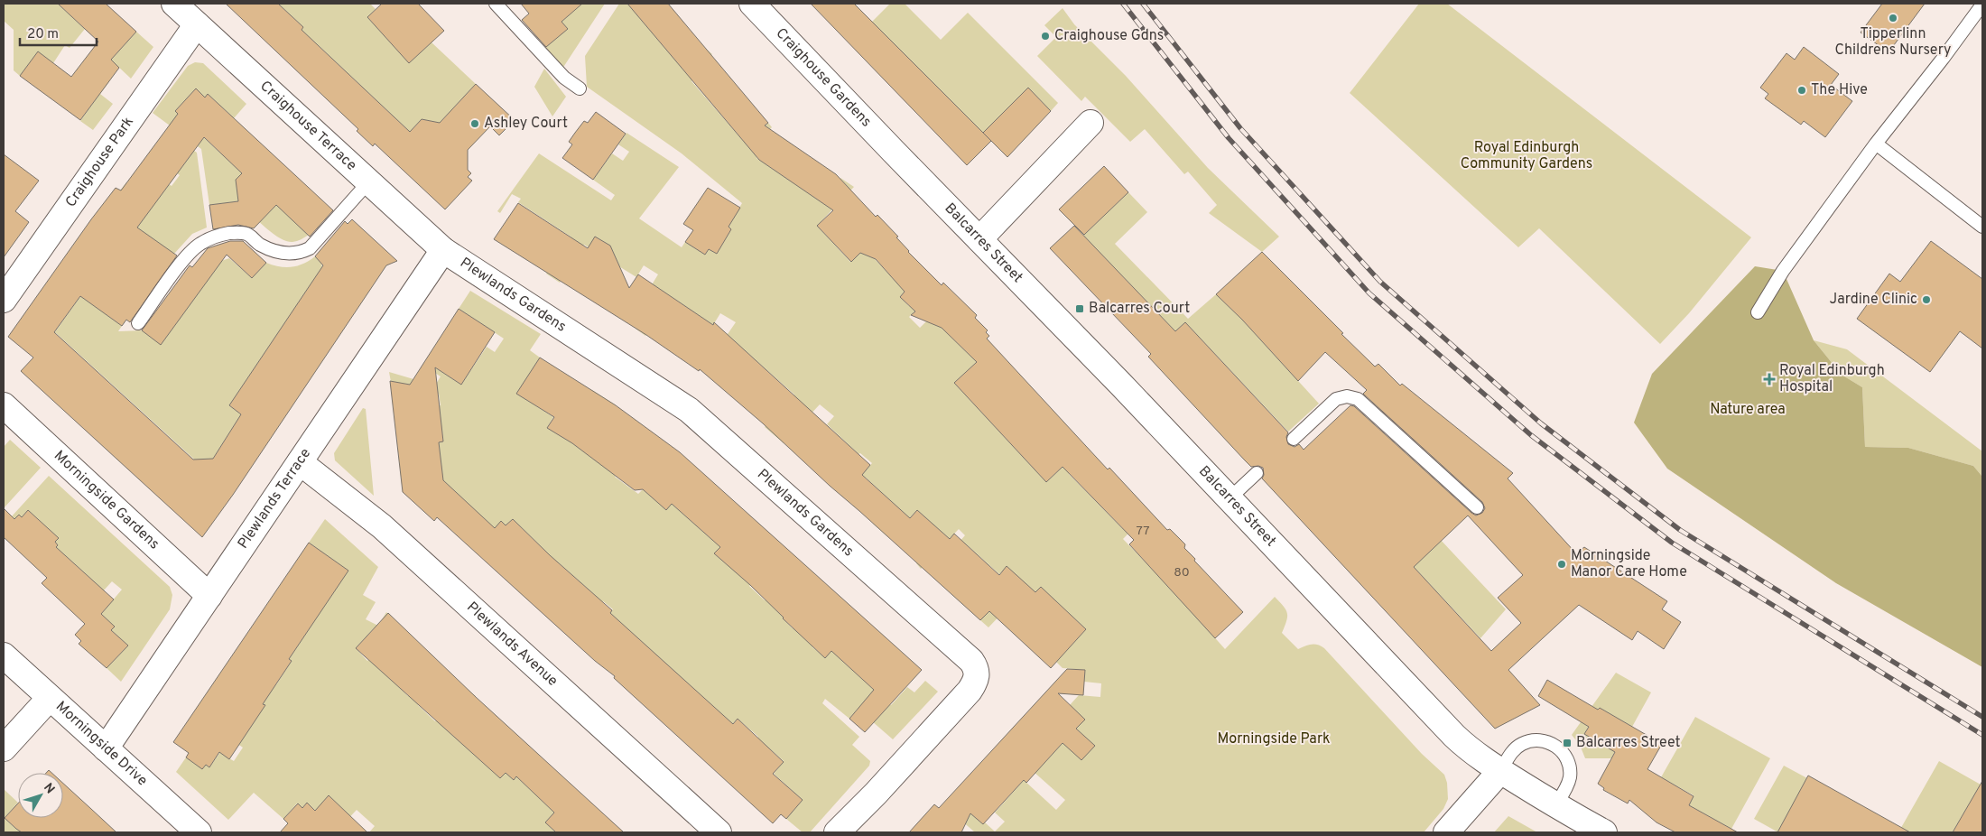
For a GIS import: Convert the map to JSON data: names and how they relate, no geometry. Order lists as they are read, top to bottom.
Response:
{
  "streets": {
    "street": [
      "Craighouse Gardens",
      "Craighouse Terrace",
      "Craighouse Park",
      "Balcarres Street",
      "Plewlands Gardens",
      "Plewlands Terrace",
      "Morningside Gardens",
      "Plewlands Avenue",
      "Morningside Drive"
    ]
  },
  "crossings": [
    ["Craighouse Gardens", "Balcarres Street"],
    ["Craighouse Terrace", "Craighouse Park"],
    ["Craighouse Terrace", "Plewlands Gardens"],
    ["Craighouse Terrace", "Plewlands Terrace"],
    ["Plewlands Gardens", "Plewlands Terrace"],
    ["Plewlands Terrace", "Morningside Gardens"],
    ["Plewlands Terrace", "Plewlands Avenue"],
    ["Plewlands Terrace", "Morningside Drive"]
  ],
  "parks": ["Royal Edinburgh Community Gardens", "Nature area", "Morningside Park"],
  "places": {
    "other": [
      "Tipperlinn Childrens Nursery",
      "Craighouse Gdns",
      "The Hive",
      "Ashley Court",
      "Jardine Clinic",
      "Morningside Manor Care Home"
    ],
    "transit": ["Balcarres Court", "Balcarres Street"],
    "health": ["Royal Edinburgh Hospital"]
  },
  "house_numbers": ["77", "80"],
  "scale_bar": "20 m",
  "north": "top right"
}
